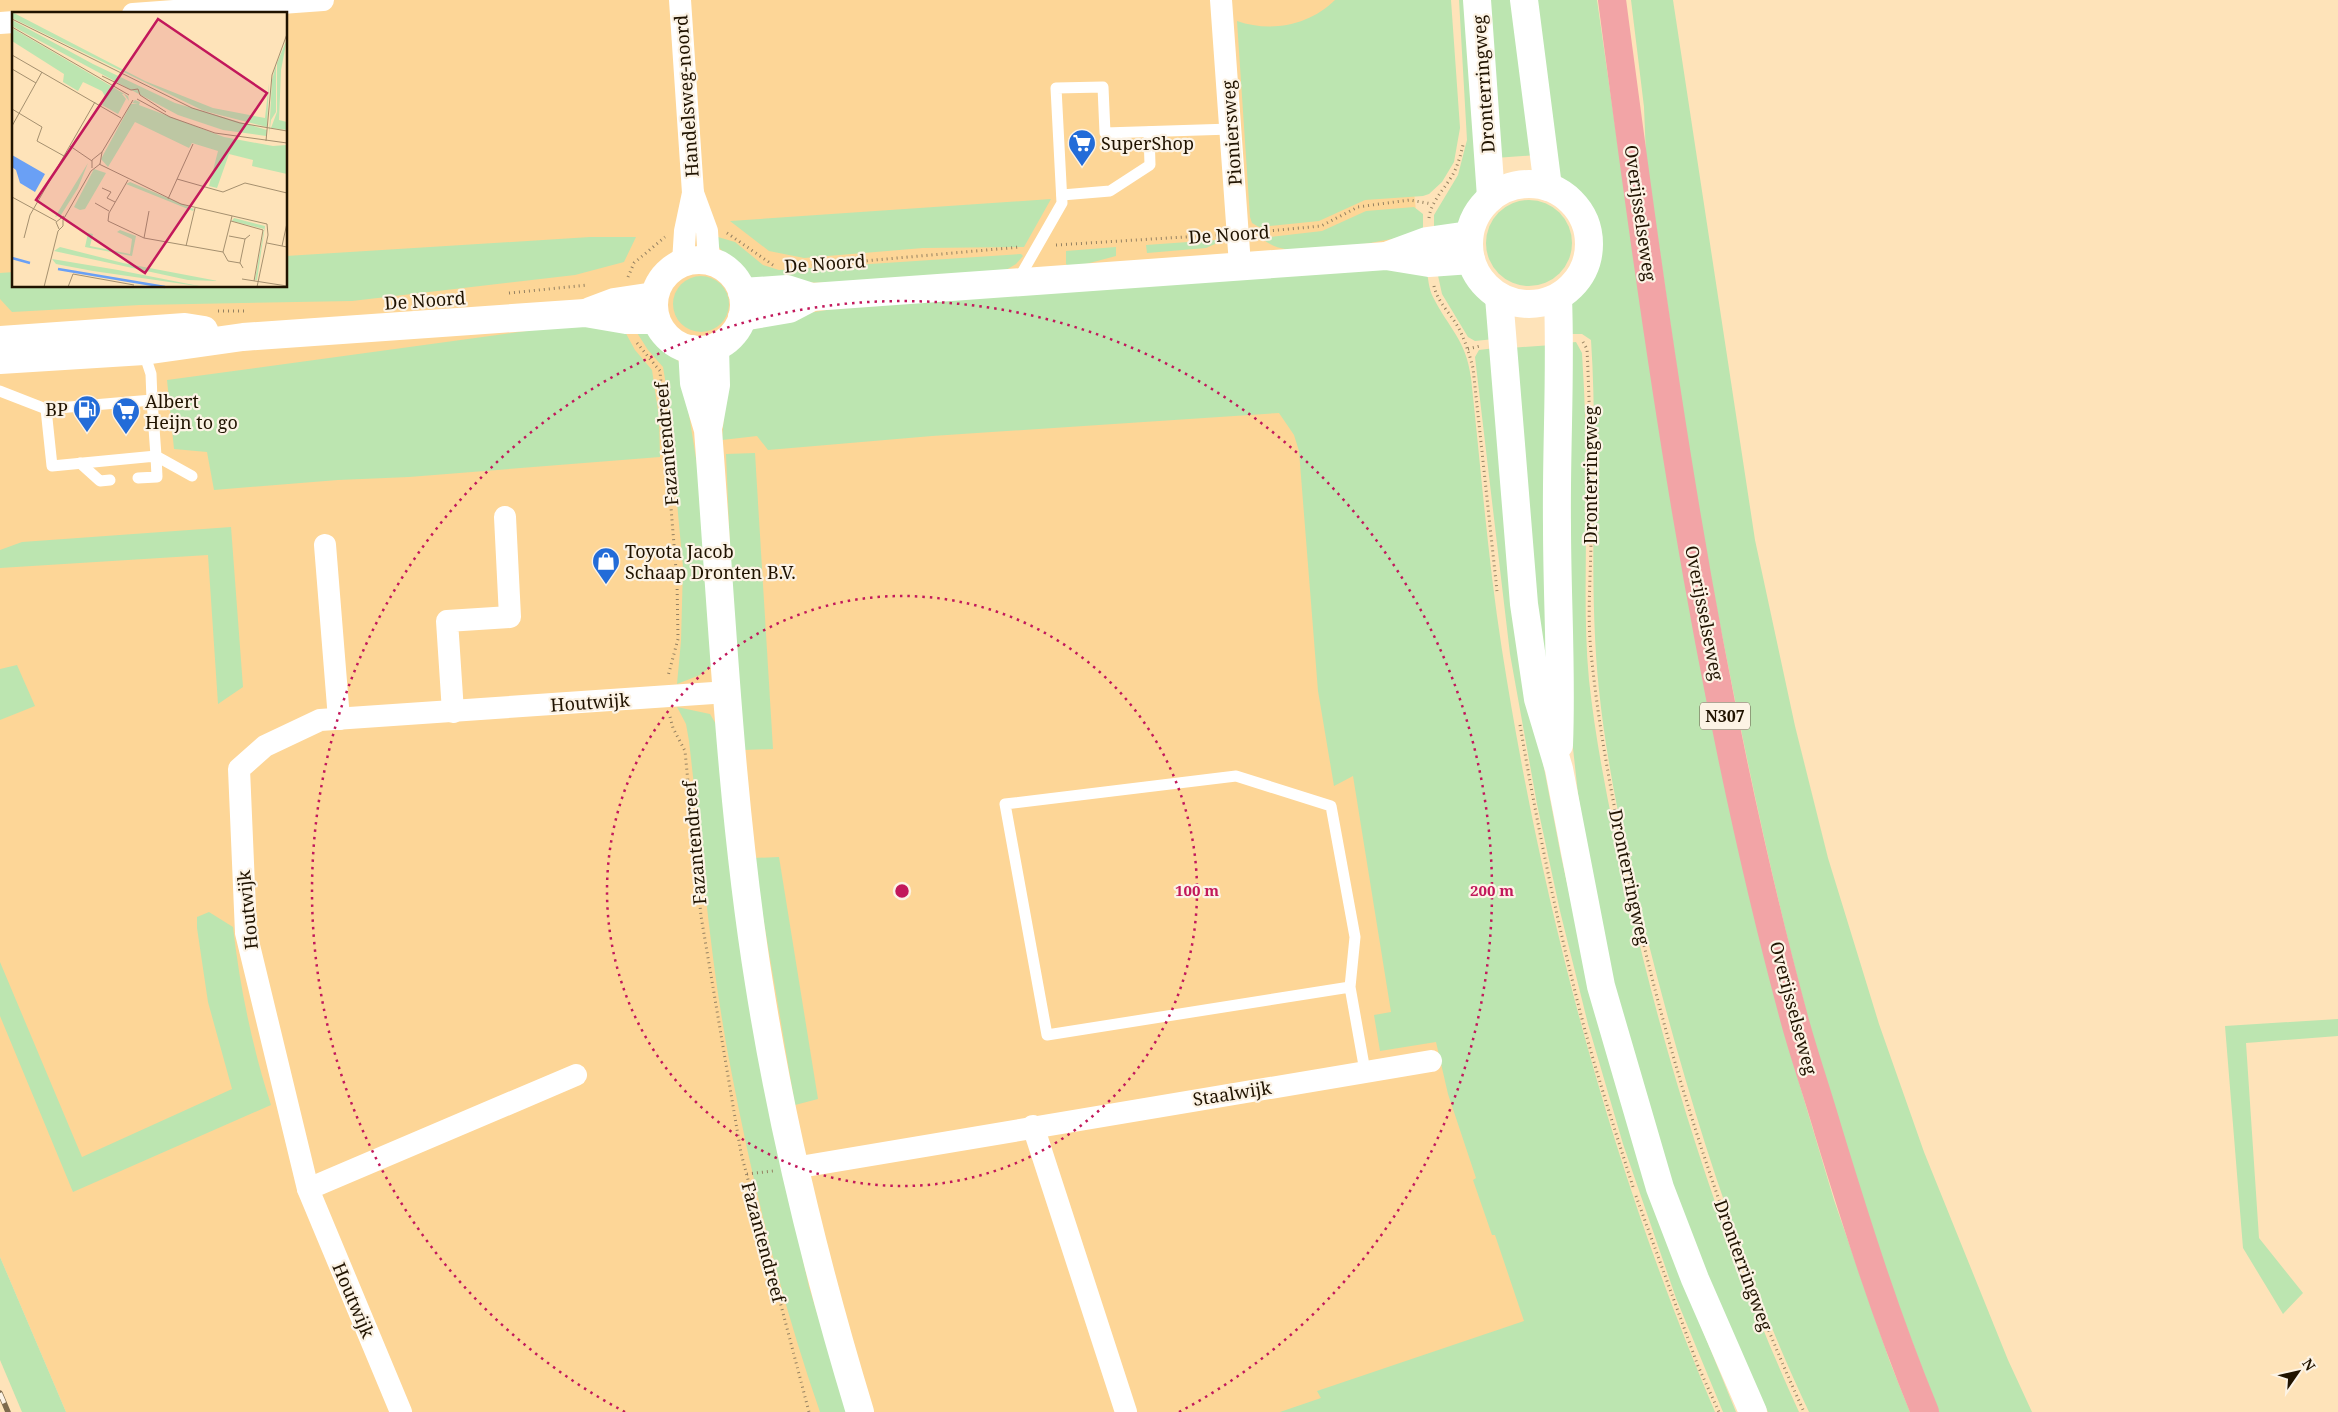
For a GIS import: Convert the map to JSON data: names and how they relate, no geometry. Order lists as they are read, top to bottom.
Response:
{
  "streets": {
    "highway": ["Overijsselseweg", "N307"],
    "main road": ["Dronterringweg", "De Noord", "Fazantendreef"],
    "street": [
      "Handelsweg-noord",
      "Pioniersweg",
      "Houtwijk",
      "Staalwijk"
    ]
  },
  "crossings": [
    ["Dronterringweg", "De Noord"],
    ["Handelsweg-noord", "De Noord"],
    ["Handelsweg-noord", "Fazantendreef"],
    ["Pioniersweg", "De Noord"],
    ["De Noord", "Fazantendreef"],
    ["Fazantendreef", "Houtwijk"],
    ["Fazantendreef", "Staalwijk"]
  ],
  "places": {
    "supermarket": ["SuperShop", "Albert Heijn to go"],
    "fuel station": ["BP"],
    "shop": ["Toyota Jacob Schaap Dronten B.V."]
  },
  "north": "top right",
  "rings": ["100 m", "200 m"]
}
